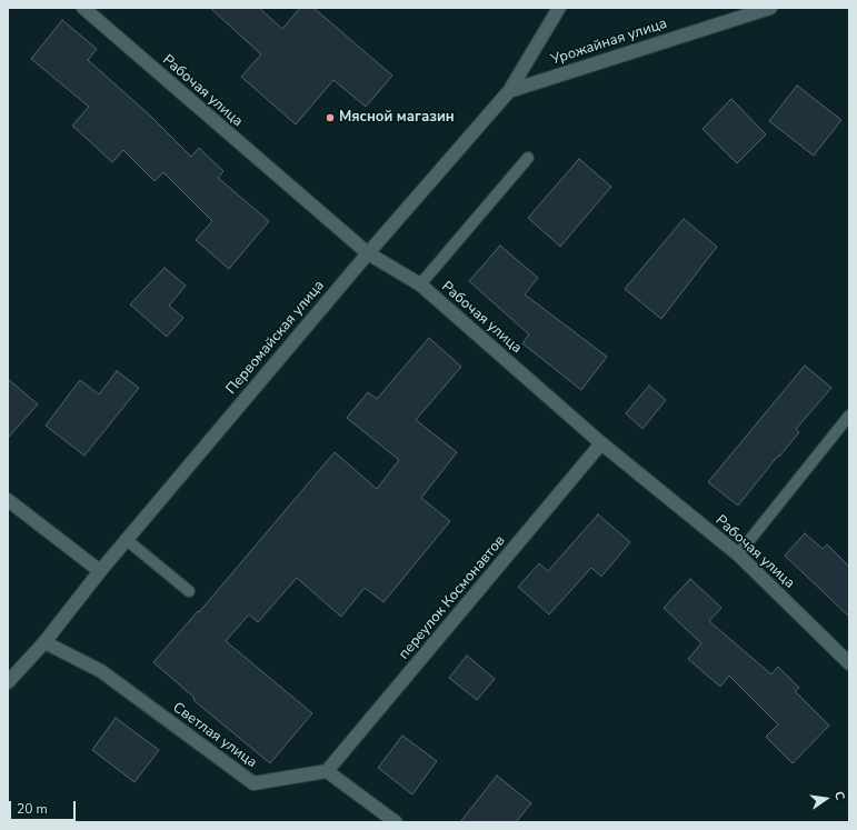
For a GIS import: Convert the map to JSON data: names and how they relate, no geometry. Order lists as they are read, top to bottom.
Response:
{
  "streets": {
    "street": [
      "Урожайная улица",
      "Рабочая улица",
      "Первомайская улица",
      "переулок Космонавтов",
      "Светлая улица"
    ]
  },
  "crossings": [
    ["Урожайная улица", "Первомайская улица"],
    ["Рабочая улица", "Первомайская улица"],
    ["Рабочая улица", "переулок Космонавтов"],
    ["Первомайская улица", "Светлая улица"],
    ["переулок Космонавтов", "Светлая улица"]
  ],
  "places": ["Мясной магазин"],
  "scale_bar": "20 m",
  "north": "right"
}
